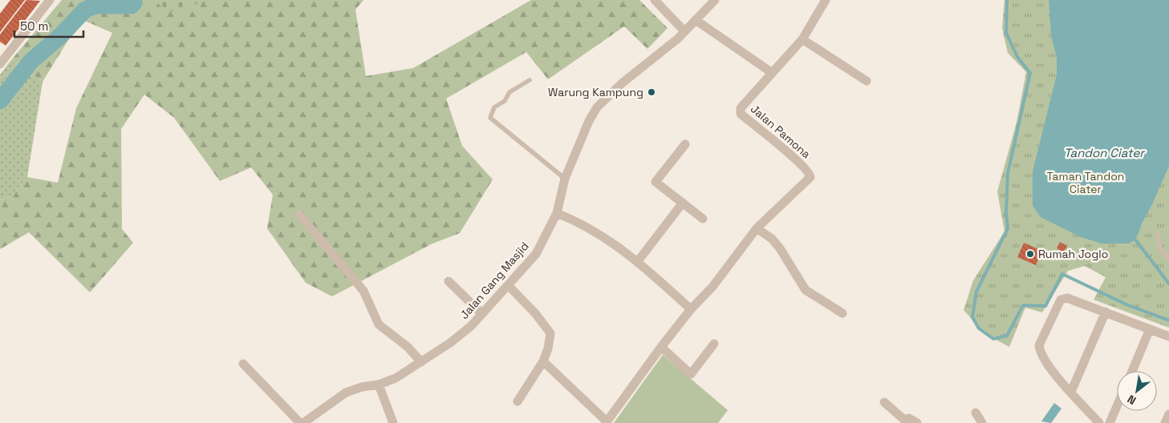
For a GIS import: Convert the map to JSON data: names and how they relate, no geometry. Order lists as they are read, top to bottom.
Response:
{
  "streets": {
    "street": ["Jalan Pamona", "Jalan Gang Masjid"]
  },
  "water": ["Tandon Ciater"],
  "parks": ["Taman Tandon Ciater"],
  "places": ["Warung Kampung", "Rumah Joglo"],
  "scale_bar": "50 m",
  "north": "bottom left"
}
